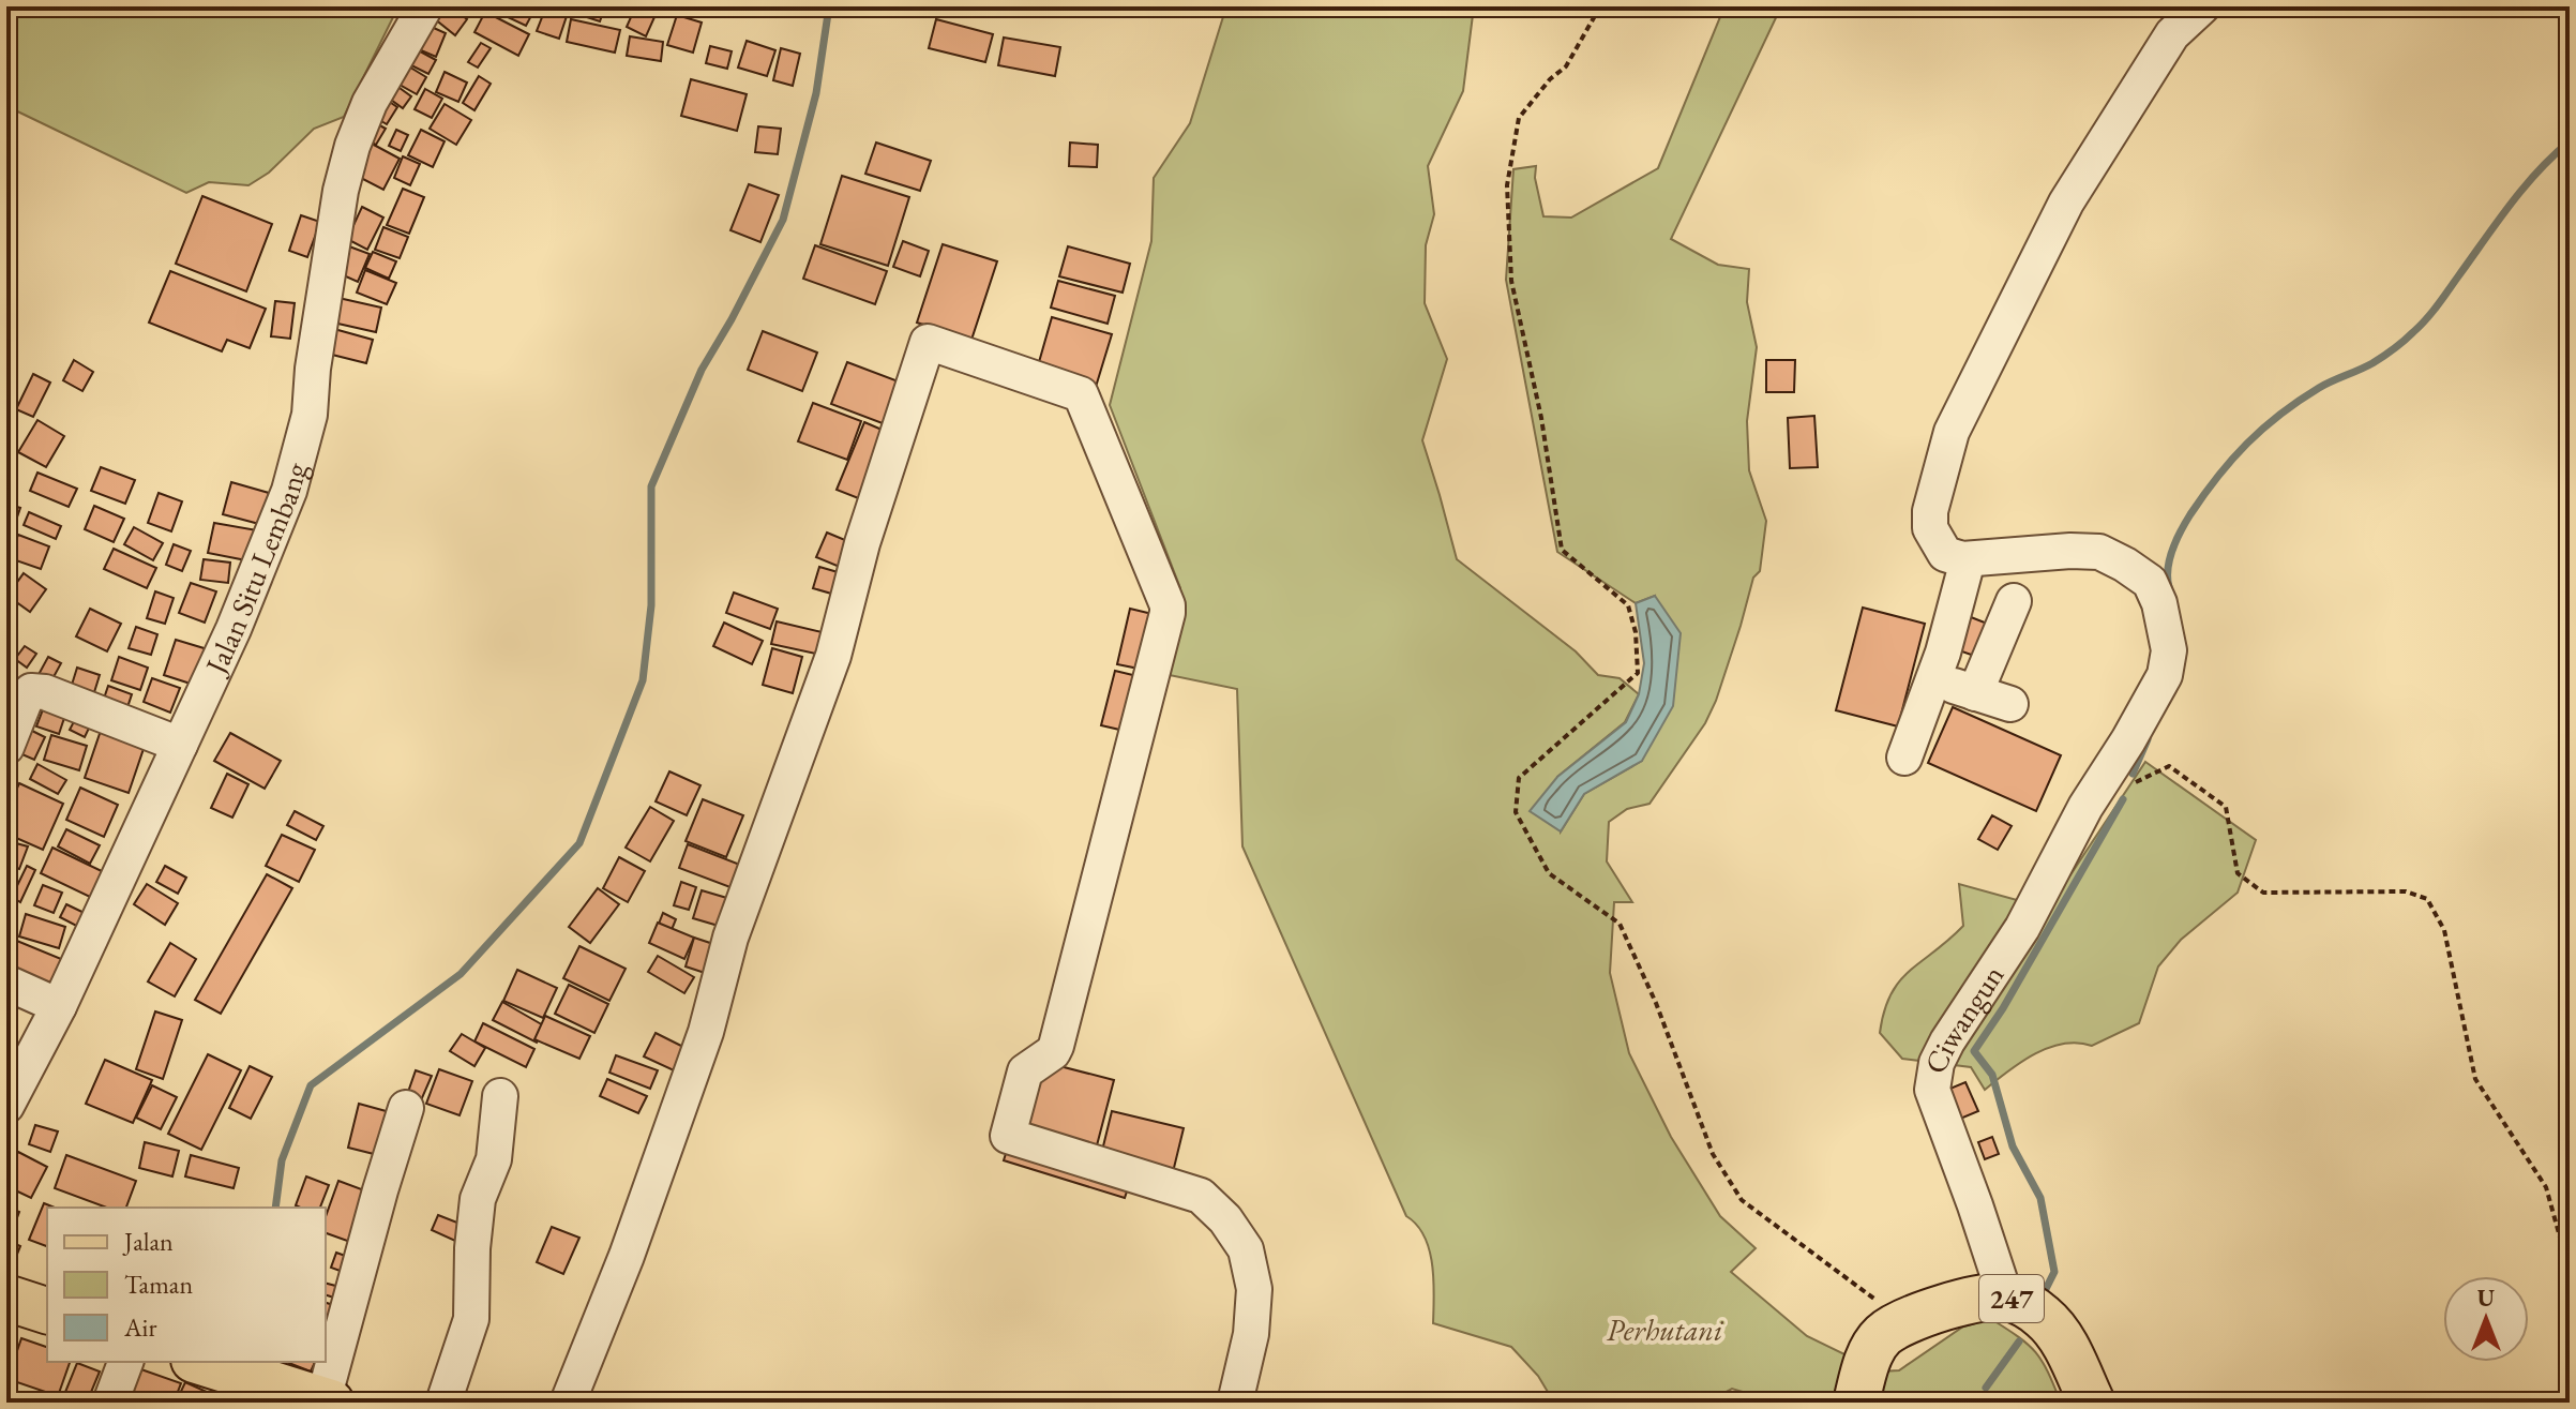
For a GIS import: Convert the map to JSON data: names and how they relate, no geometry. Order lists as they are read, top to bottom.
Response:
{
  "streets": {
    "main road": ["247"],
    "street": ["Jalan Situ Lembang", "Ciwangun"]
  },
  "crossings": [
    ["Ciwangun", "247"]
  ],
  "parks": ["Perhutani"],
  "legend": ["Jalan", "Taman", "Air"],
  "north": "top"
}
